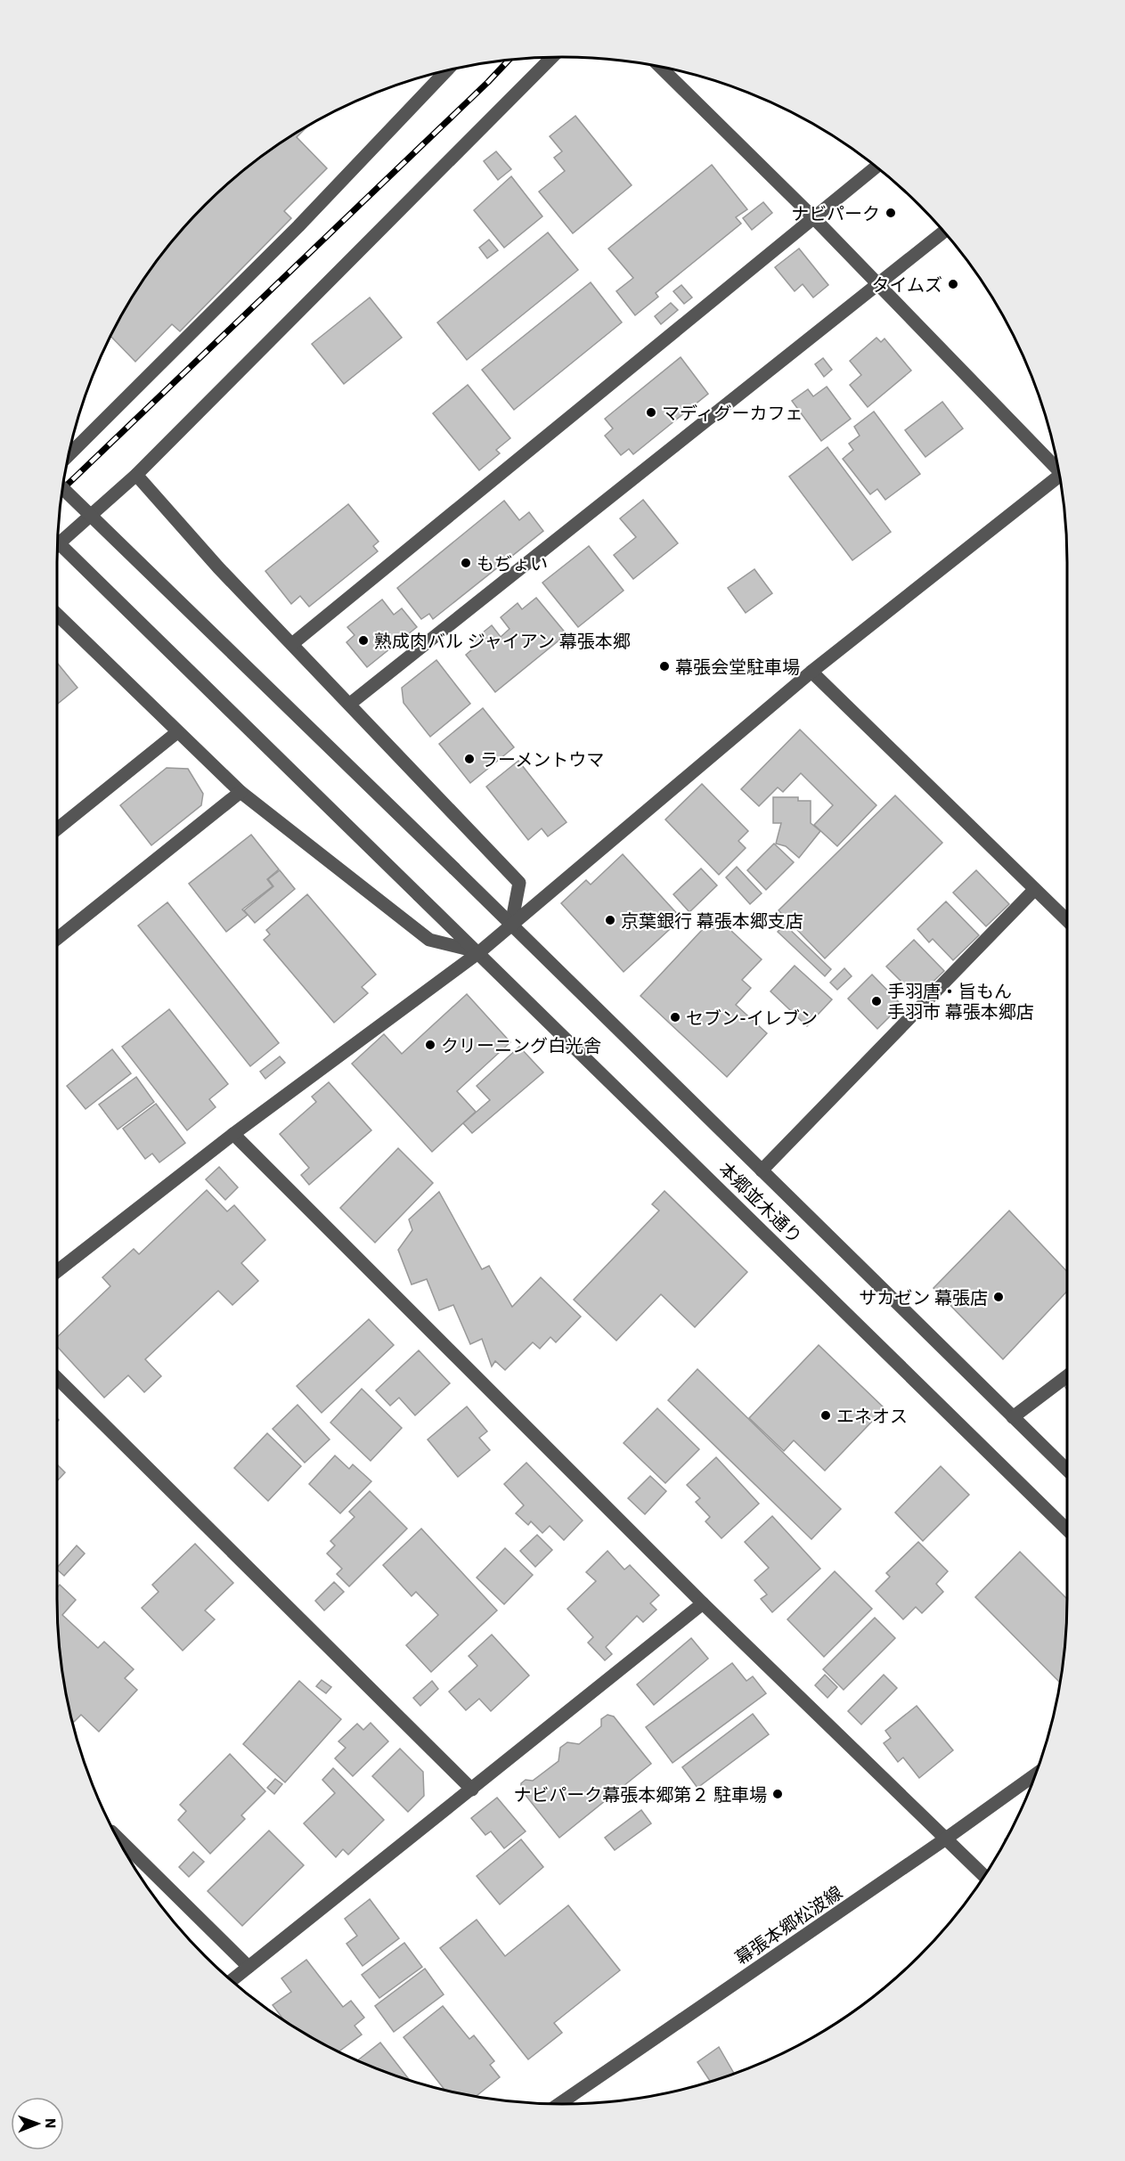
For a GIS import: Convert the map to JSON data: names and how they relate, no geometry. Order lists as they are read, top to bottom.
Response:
{
  "streets": {
    "street": ["本郷並木通り", "幕張本郷松波線"]
  },
  "places": [
    "ナビパーク",
    "タイムズ",
    "マディグーカフェ",
    "もぢょい",
    "熟成肉バル ジャイアン 幕張本郷",
    "幕張会堂駐車場",
    "ラーメントウマ",
    "京葉銀行 幕張本郷支店",
    "手羽唐・旨もん 手羽市 幕張本郷店",
    "セブン-イレブン",
    "クリーニング白光舎",
    "サカゼン 幕張店",
    "エネオス",
    "ナビパーク幕張本郷第２ 駐車場"
  ],
  "north": "right"
}
